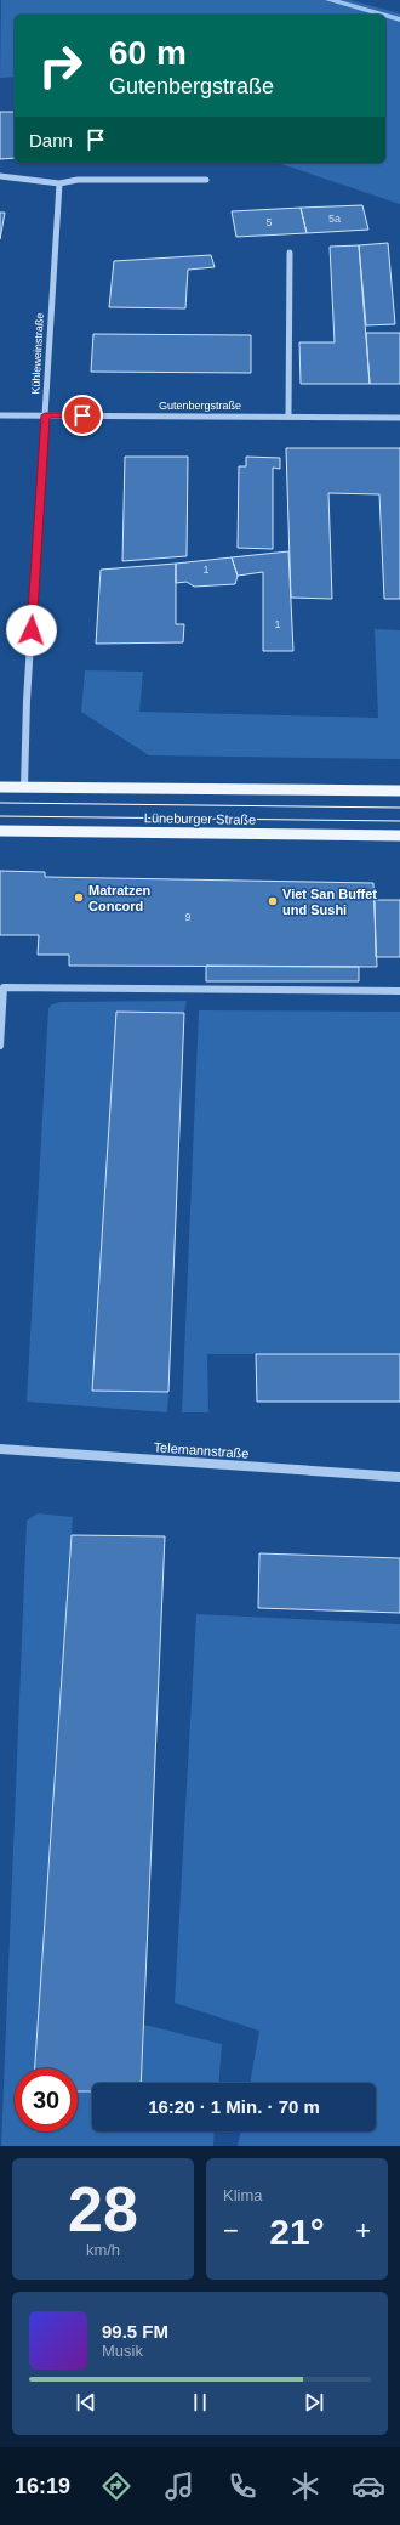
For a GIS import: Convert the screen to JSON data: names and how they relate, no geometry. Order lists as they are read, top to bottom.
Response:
{
  "streets": {
    "main road": ["Lüneburger Straße"],
    "street": ["Kühleweinstraße", "Gutenbergstraße", "Telemannstraße"]
  },
  "crossings": [
    ["Kühleweinstraße", "Gutenbergstraße"]
  ],
  "places": ["Matratzen Concord", "Viet San Buffet und Sushi"],
  "house_numbers": [
    "5a",
    "5",
    "1",
    "1",
    "9"
  ],
  "page": {
    "turn": ["60 m", "Gutenbergstraße"],
    "then": "Dann",
    "limit": "30",
    "trip": "16:20 · 1 Min. · 70 m",
    "tile": [
      ["28", "km/h"],
      "Klima"
    ],
    "heat": ["−", "21°", "+"],
    "song": ["99.5 FM", "Musik"],
    "tabs": "16:19"
  }
}
